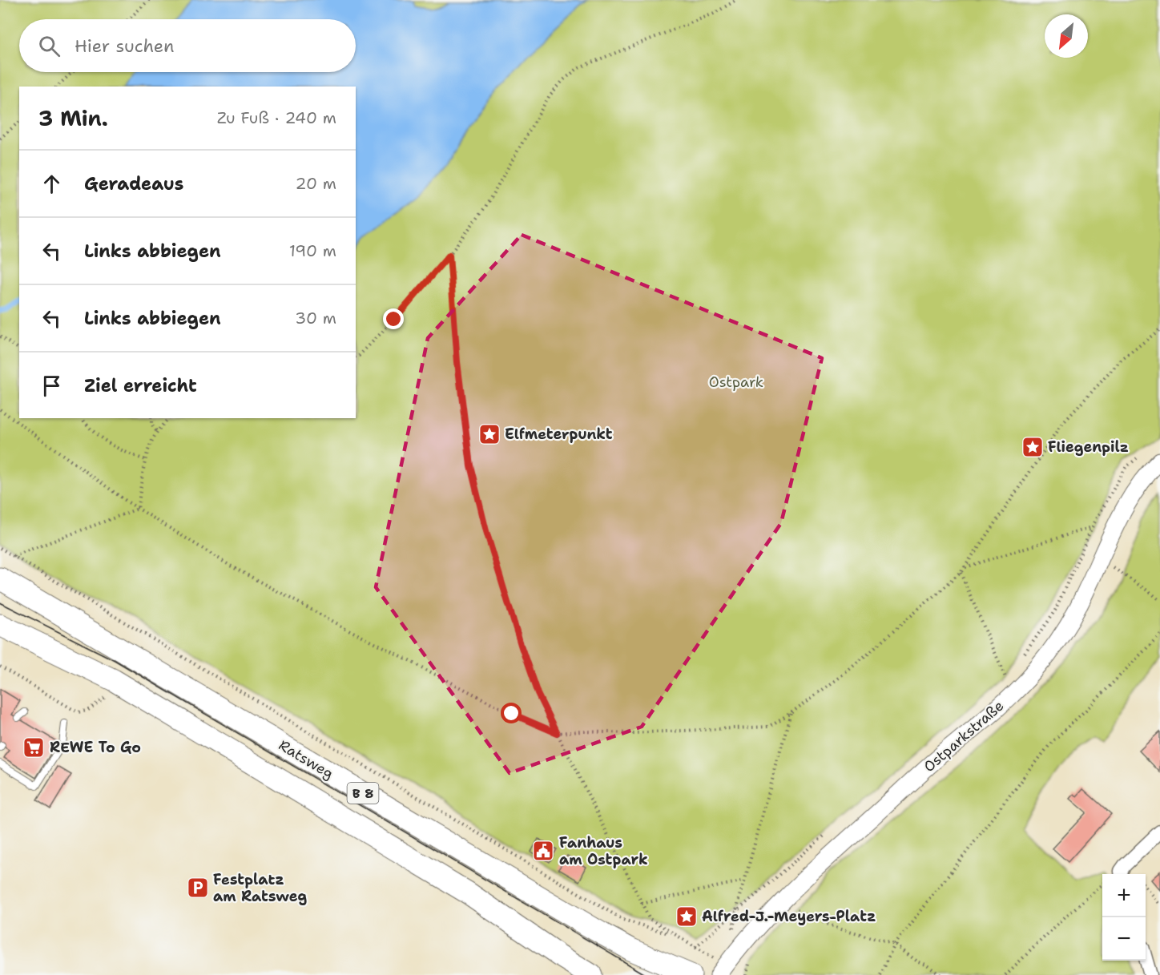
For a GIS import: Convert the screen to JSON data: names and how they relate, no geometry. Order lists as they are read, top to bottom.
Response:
{
  "streets": {
    "main road": ["Ratsweg", "B 8"],
    "street": ["Ostparkstraße"]
  },
  "parks": ["Ostpark"],
  "places": {
    "place": ["Elfmeterpunkt", "Fliegenpilz", "Alfred-J.-Meyers-Platz"],
    "supermarket": ["REWE To Go"],
    "public building": ["Fanhaus am Ostpark"],
    "parking": ["Festplatz am Ratsweg"]
  },
  "north": "bottom left",
  "page": {
    "search": "Hier suchen",
    "heading": ["3 Min.", "Zu Fuß · 240 m"],
    "list": [
      ["Geradeaus", "20 m"],
      ["Links abbiegen", "190 m"],
      ["Links abbiegen", "30 m"],
      "Ziel erreicht"
    ],
    "map_buttons": ["+", "−"]
  }
}
